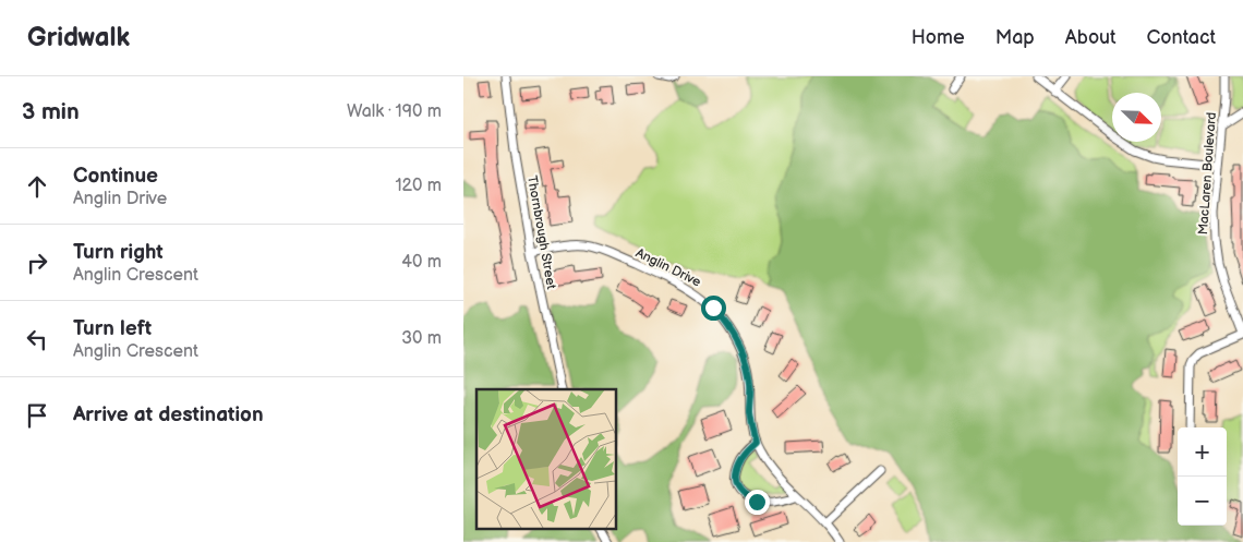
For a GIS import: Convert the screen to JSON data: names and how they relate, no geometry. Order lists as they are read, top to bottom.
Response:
{
  "streets": {
    "street": ["MacLaren Boulevard", "Thornbrough Street", "Anglin Drive"]
  },
  "crossings": [
    ["Thornbrough Street", "Anglin Drive"]
  ],
  "north": "bottom right",
  "page": {
    "header": "Gridwalk",
    "nav": [
      "Home",
      "Map",
      "About",
      "Contact"
    ],
    "heading": ["3 min", "Walk · 190 m"],
    "list": [
      ["Continue", "Anglin Drive", "120 m"],
      ["Turn right", "Anglin Crescent", "40 m"],
      ["Turn left", "Anglin Crescent", "30 m"],
      "Arrive at destination"
    ],
    "map_buttons": ["+", "−"]
  }
}
